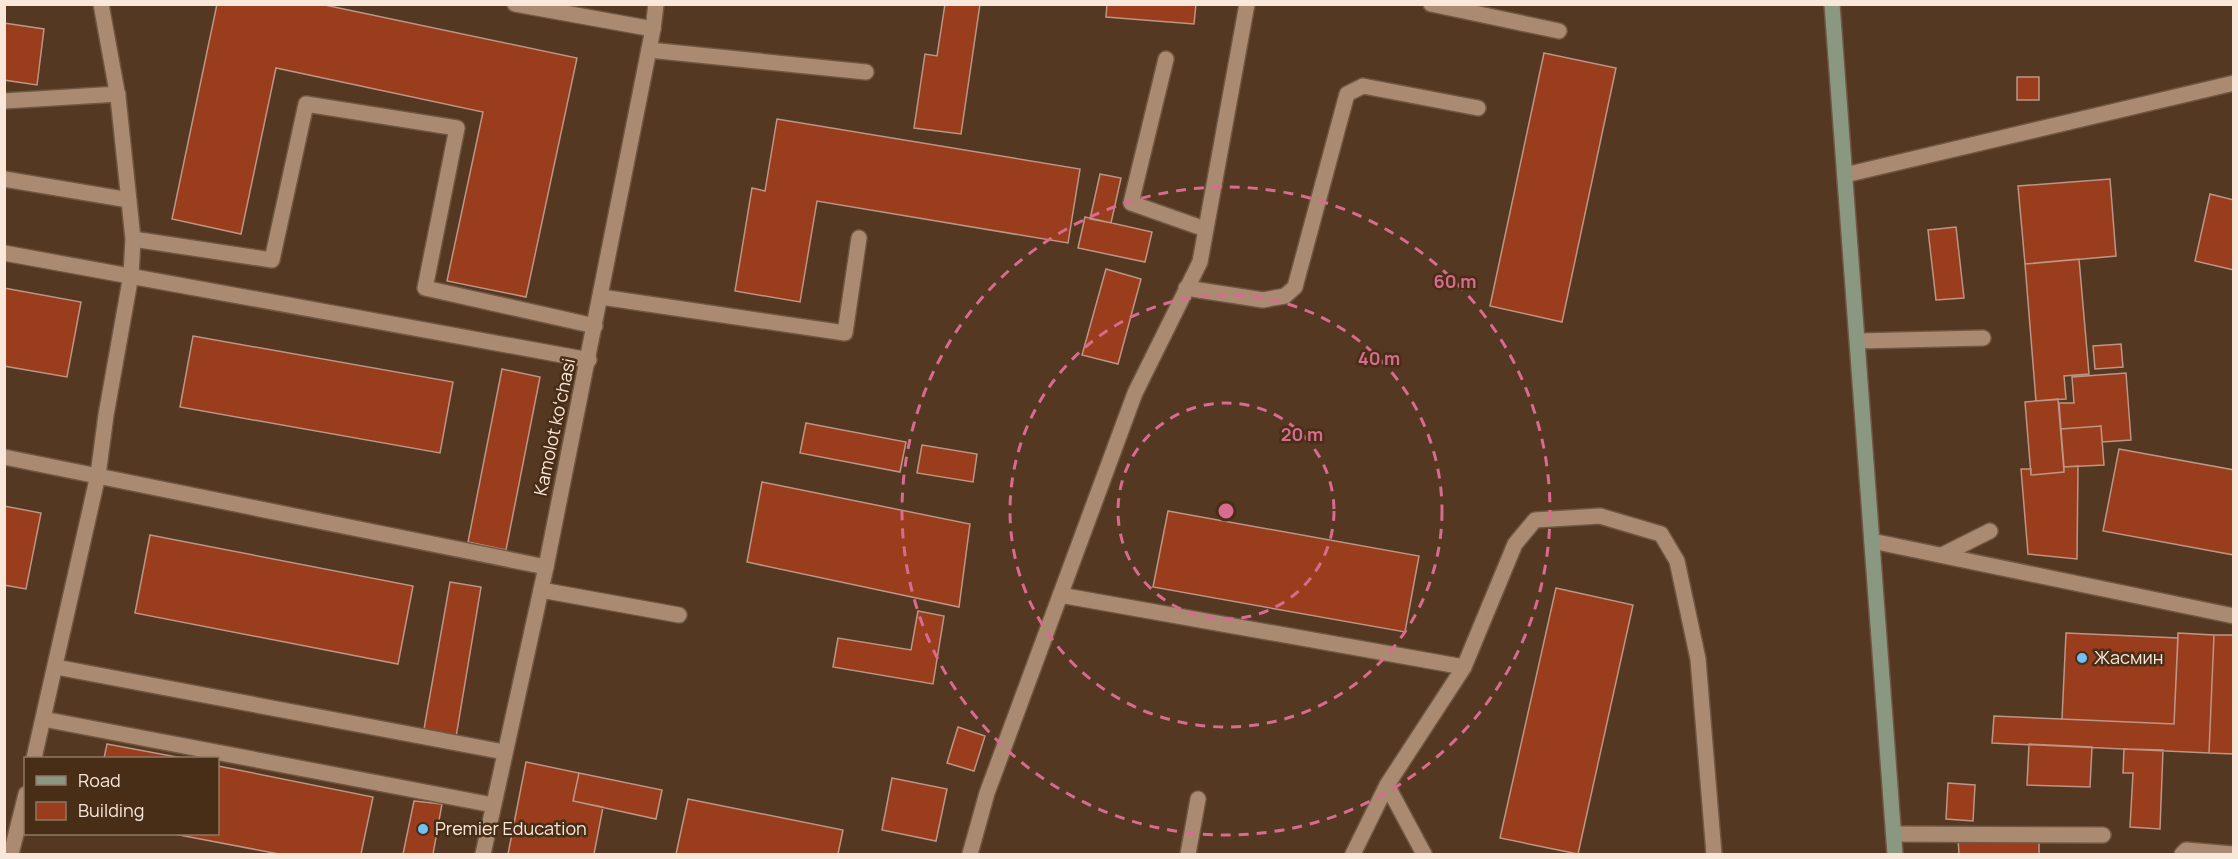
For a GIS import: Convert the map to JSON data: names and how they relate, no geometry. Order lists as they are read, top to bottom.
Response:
{
  "streets": {
    "street": ["Kamolot koʻchasi"]
  },
  "places": ["Жасмин", "Premier Education"],
  "legend": ["Road", "Building"],
  "rings": ["60 m", "40 m", "20 m"]
}
